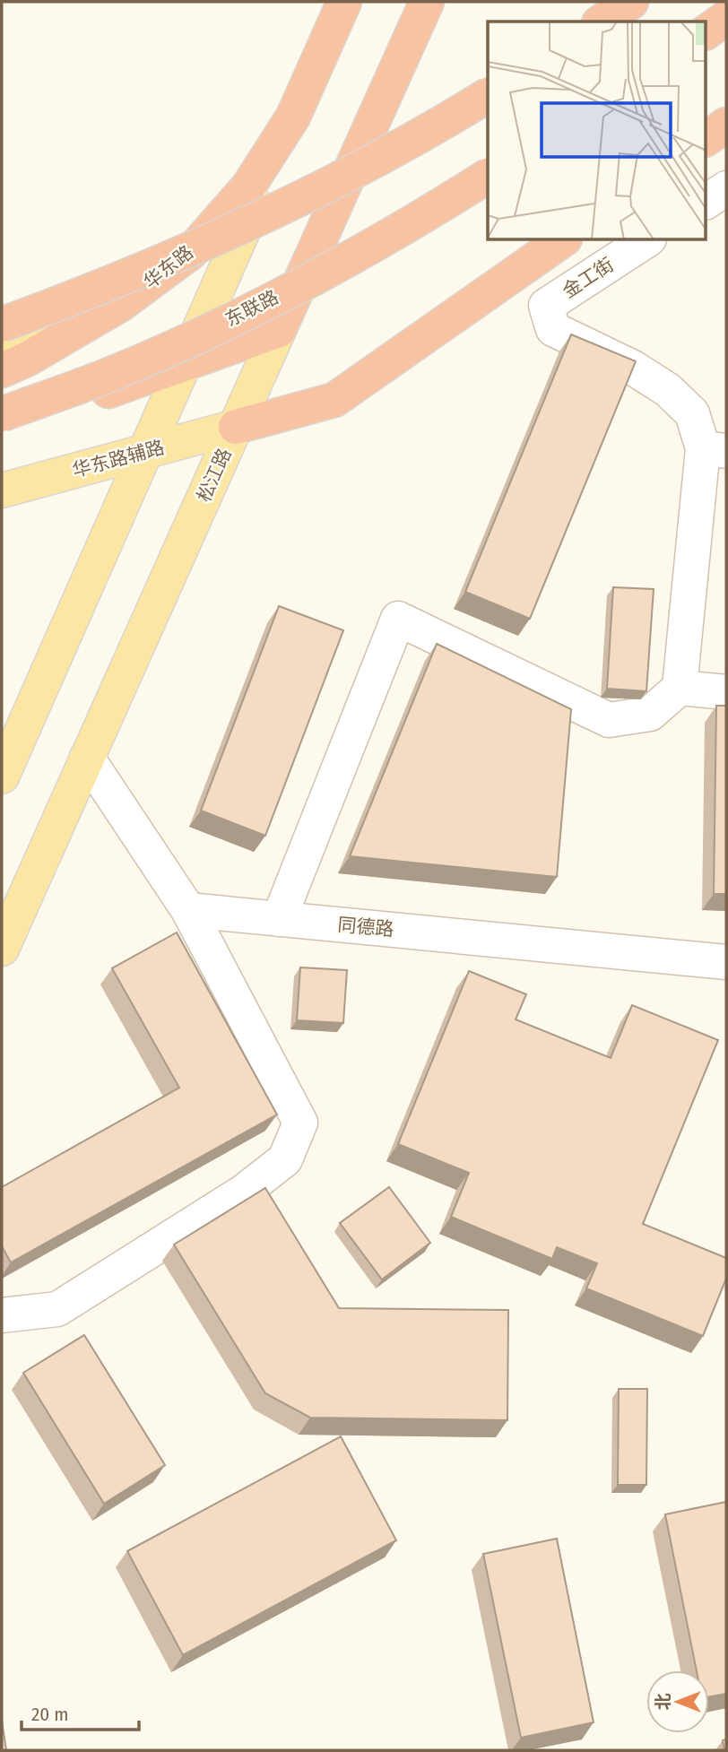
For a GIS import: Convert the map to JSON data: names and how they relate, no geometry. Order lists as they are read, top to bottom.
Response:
{
  "streets": {
    "highway": ["华东路", "东联路", "松江路"],
    "main road": ["华东路辅路"],
    "street": ["金工街", "同德路"]
  },
  "crossings": [
    ["华东路辅路", "松江路"]
  ],
  "scale_bar": "20 m",
  "north": "left"
}
